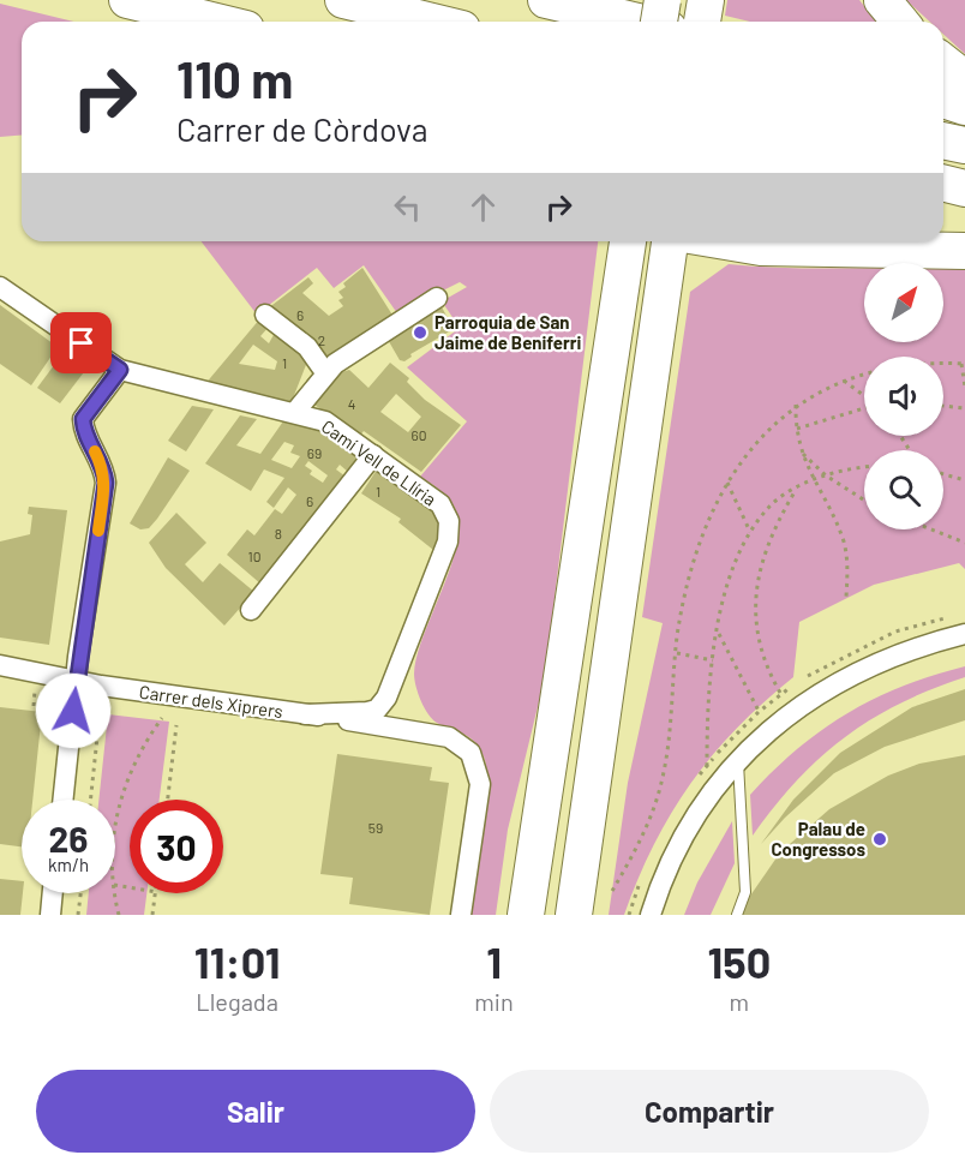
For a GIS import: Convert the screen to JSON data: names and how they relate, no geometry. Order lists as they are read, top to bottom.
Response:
{
  "streets": {
    "street": ["Camí Vell de Llíria", "Carrer dels Xiprers"]
  },
  "crossings": [
    ["Camí Vell de Llíria", "Carrer dels Xiprers"]
  ],
  "places": ["Parroquia de San Jaime de Beniferri", "Palau de Congressos"],
  "house_numbers": [
    "6",
    "2",
    "1",
    "4",
    "60",
    "69",
    "1",
    "6",
    "8",
    "10",
    "59"
  ],
  "north": "top right",
  "page": {
    "turn": ["110 m", "Carrer de Còrdova"],
    "speed": "26 km/h",
    "limit": "30",
    "eta": [
      "11:01",
      "Llegada",
      "1",
      "min",
      "150",
      "m"
    ],
    "buttons": ["Salir", "Compartir"]
  }
}
